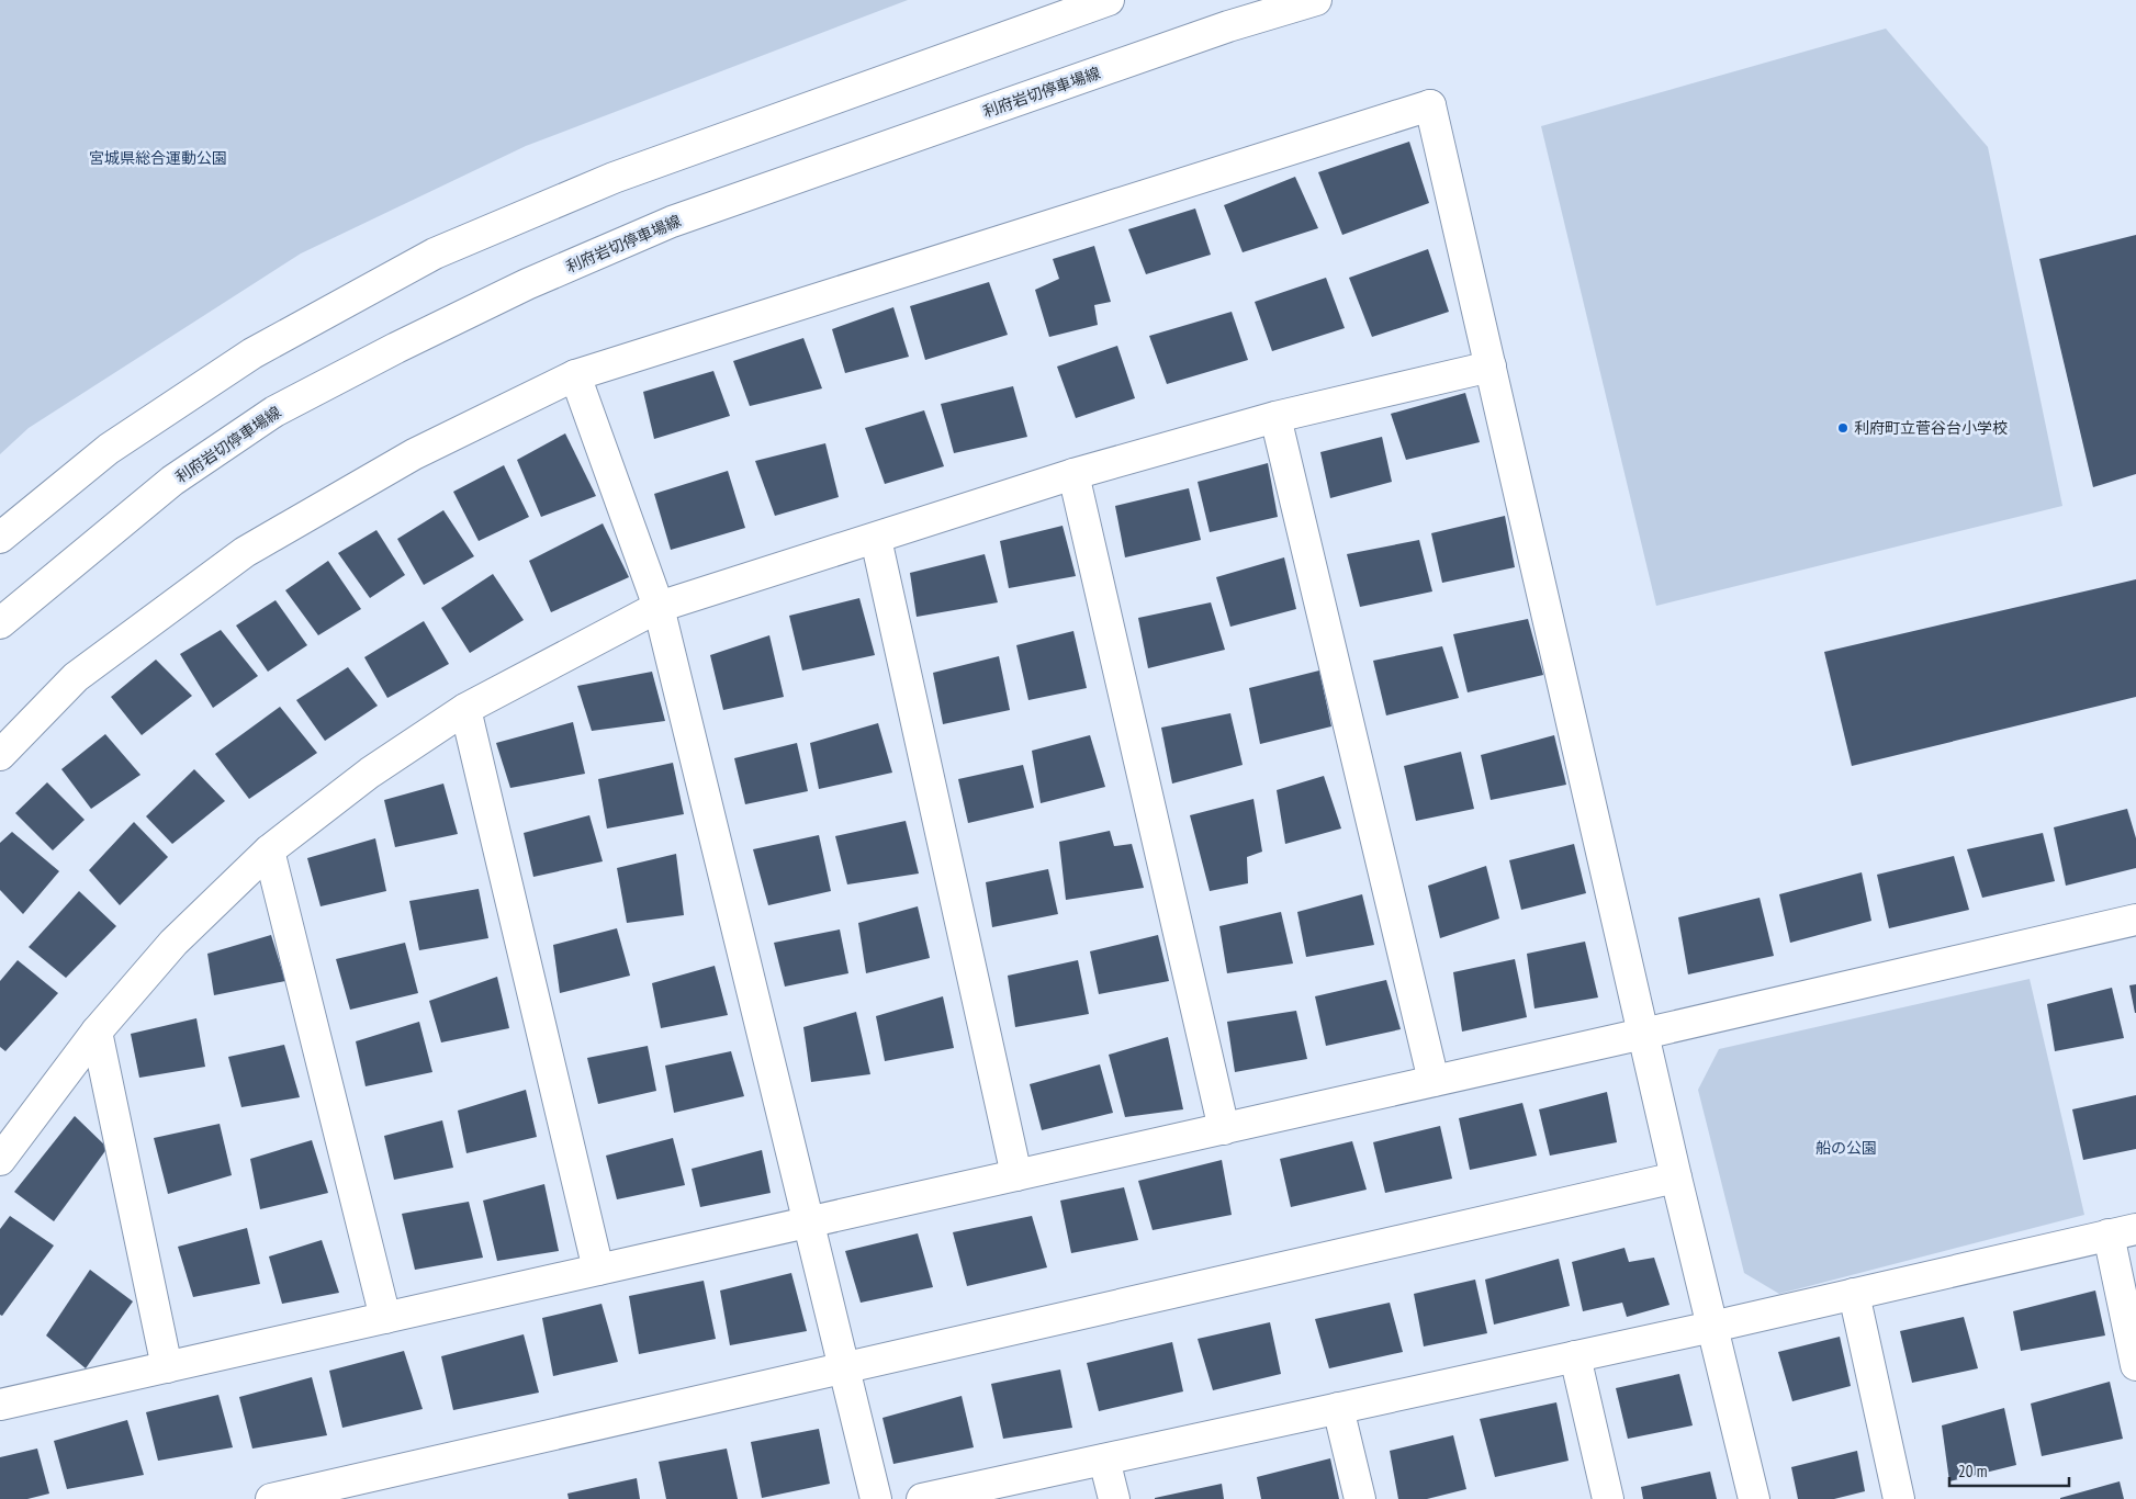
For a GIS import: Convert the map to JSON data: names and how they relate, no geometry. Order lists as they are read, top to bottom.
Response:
{
  "streets": {
    "street": ["利府岩切停車場線"]
  },
  "parks": ["宮城県総合運動公園", "船の公園"],
  "places": ["利府町立菅谷台小学校"],
  "scale_bar": "20 m"
}
